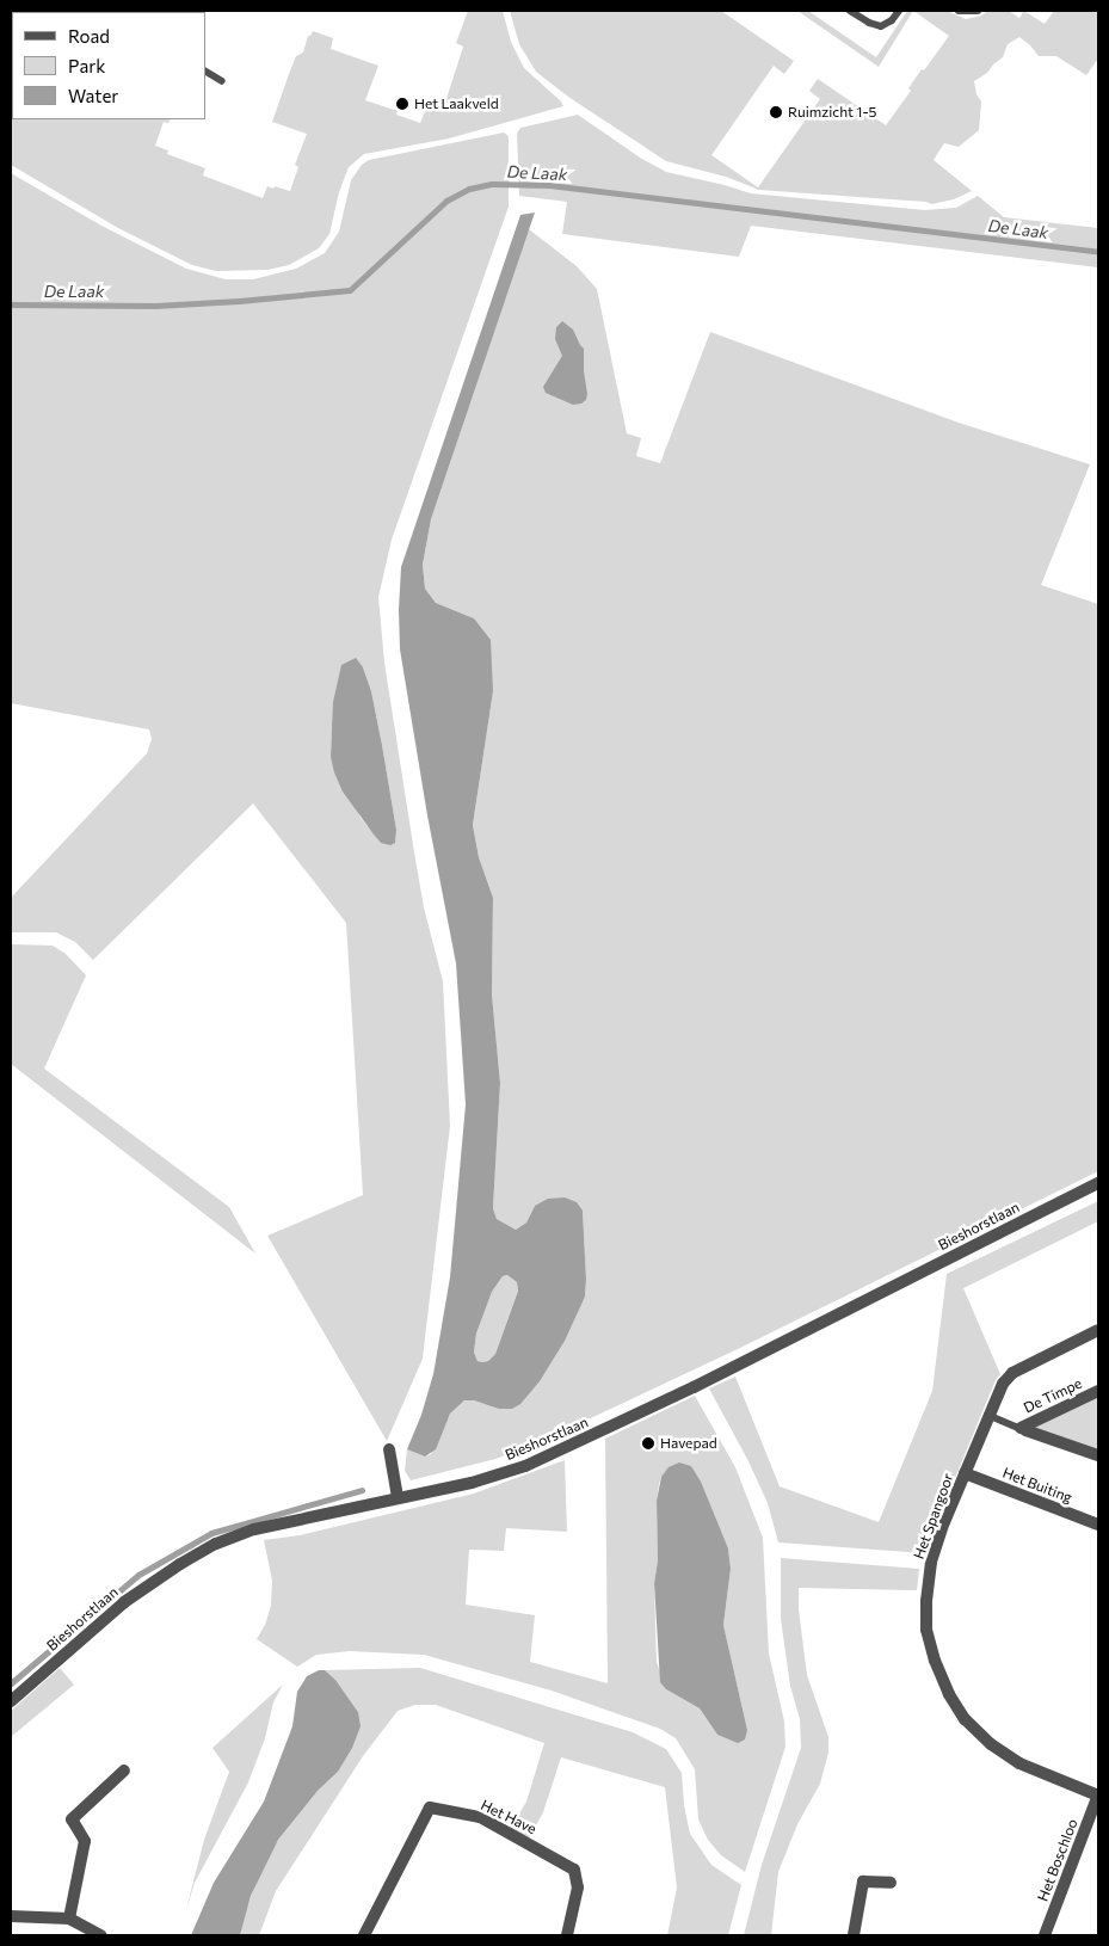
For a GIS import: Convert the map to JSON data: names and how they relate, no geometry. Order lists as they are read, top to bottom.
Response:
{
  "streets": {
    "street": [
      "Bieshorstlaan",
      "De Timpe",
      "Het Buiting",
      "Het Spangoor",
      "Het Have",
      "Het Boschloo"
    ]
  },
  "crossings": [
    ["De Timpe", "Het Spangoor"],
    ["Het Buiting", "Het Spangoor"],
    ["Het Spangoor", "Het Boschloo"]
  ],
  "water": ["De Laak"],
  "places": ["Het Laakveld", "Ruimzicht 1-5", "Havepad"],
  "legend": ["Road", "Park", "Water"]
}
